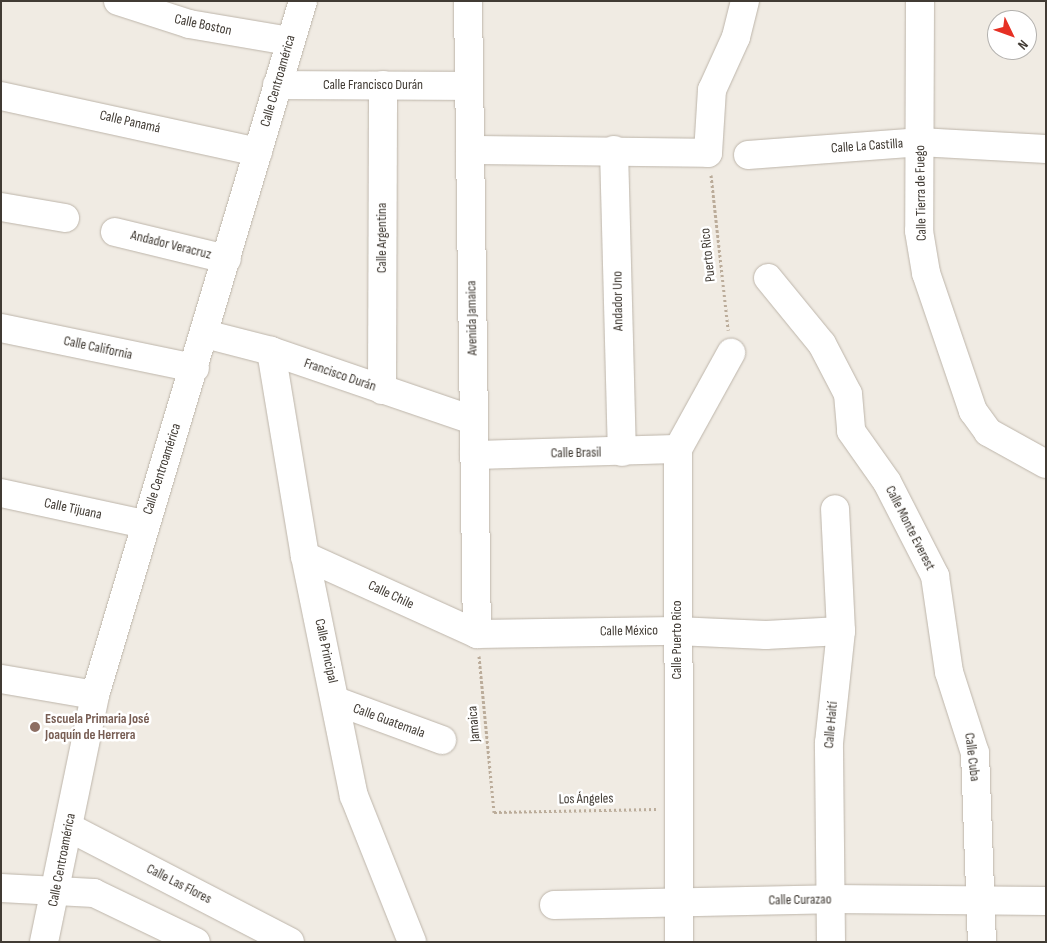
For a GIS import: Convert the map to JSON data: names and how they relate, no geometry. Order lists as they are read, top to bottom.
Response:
{
  "streets": {
    "street": [
      "Calle Boston",
      "Calle Centroamérica",
      "Calle Francisco Durán",
      "Calle Panamá",
      "Calle La Castilla",
      "Calle Tierra de Fuego",
      "Calle Argentina",
      "Andador Veracruz",
      "Andador Uno",
      "Avenida Jamaica",
      "Calle California",
      "Francisco Durán",
      "Calle Brasil",
      "Calle Tijuana",
      "Calle Monte Everest",
      "Calle Chile",
      "Calle México",
      "Calle Puerto Rico",
      "Calle Principal",
      "Calle Guatemala",
      "Calle Haití",
      "Calle Cuba",
      "Calle Las Flores",
      "Calle Curazao"
    ],
    "path": ["Puerto Rico", "Jamaica", "Los Ángeles"]
  },
  "crossings": [
    ["Calle Boston", "Calle Centroamérica"],
    ["Calle Centroamérica", "Calle Francisco Durán"],
    ["Calle Centroamérica", "Calle Panamá"],
    ["Calle Centroamérica", "Andador Veracruz"],
    ["Calle Centroamérica", "Calle California"],
    ["Calle Centroamérica", "Francisco Durán"],
    ["Calle Centroamérica", "Calle Tijuana"],
    ["Calle Centroamérica", "Calle Las Flores"],
    ["Calle Francisco Durán", "Calle Argentina"],
    ["Calle Francisco Durán", "Avenida Jamaica"],
    ["Calle La Castilla", "Calle Tierra de Fuego"],
    ["Calle Argentina", "Francisco Durán"],
    ["Puerto Rico", "Calle Puerto Rico"],
    ["Andador Uno", "Calle Brasil"],
    ["Avenida Jamaica", "Francisco Durán"],
    ["Avenida Jamaica", "Calle Brasil"],
    ["Avenida Jamaica", "Calle Chile"],
    ["Avenida Jamaica", "Calle México"],
    ["Avenida Jamaica", "Jamaica"],
    ["Francisco Durán", "Calle Principal"],
    ["Calle Brasil", "Calle Puerto Rico"],
    ["Calle Monte Everest", "Calle Cuba"],
    ["Calle Chile", "Calle México"],
    ["Calle Chile", "Calle Principal"],
    ["Calle Chile", "Jamaica"],
    ["Calle México", "Calle Puerto Rico"],
    ["Calle México", "Jamaica"],
    ["Calle México", "Calle Haití"],
    ["Calle Puerto Rico", "Los Ángeles"],
    ["Calle Puerto Rico", "Calle Curazao"],
    ["Calle Principal", "Calle Guatemala"],
    ["Jamaica", "Los Ángeles"],
    ["Calle Haití", "Calle Curazao"],
    ["Calle Cuba", "Calle Curazao"]
  ],
  "places": ["Escuela Primaria José Joaquín de Herrera"],
  "north": "bottom right"
}
